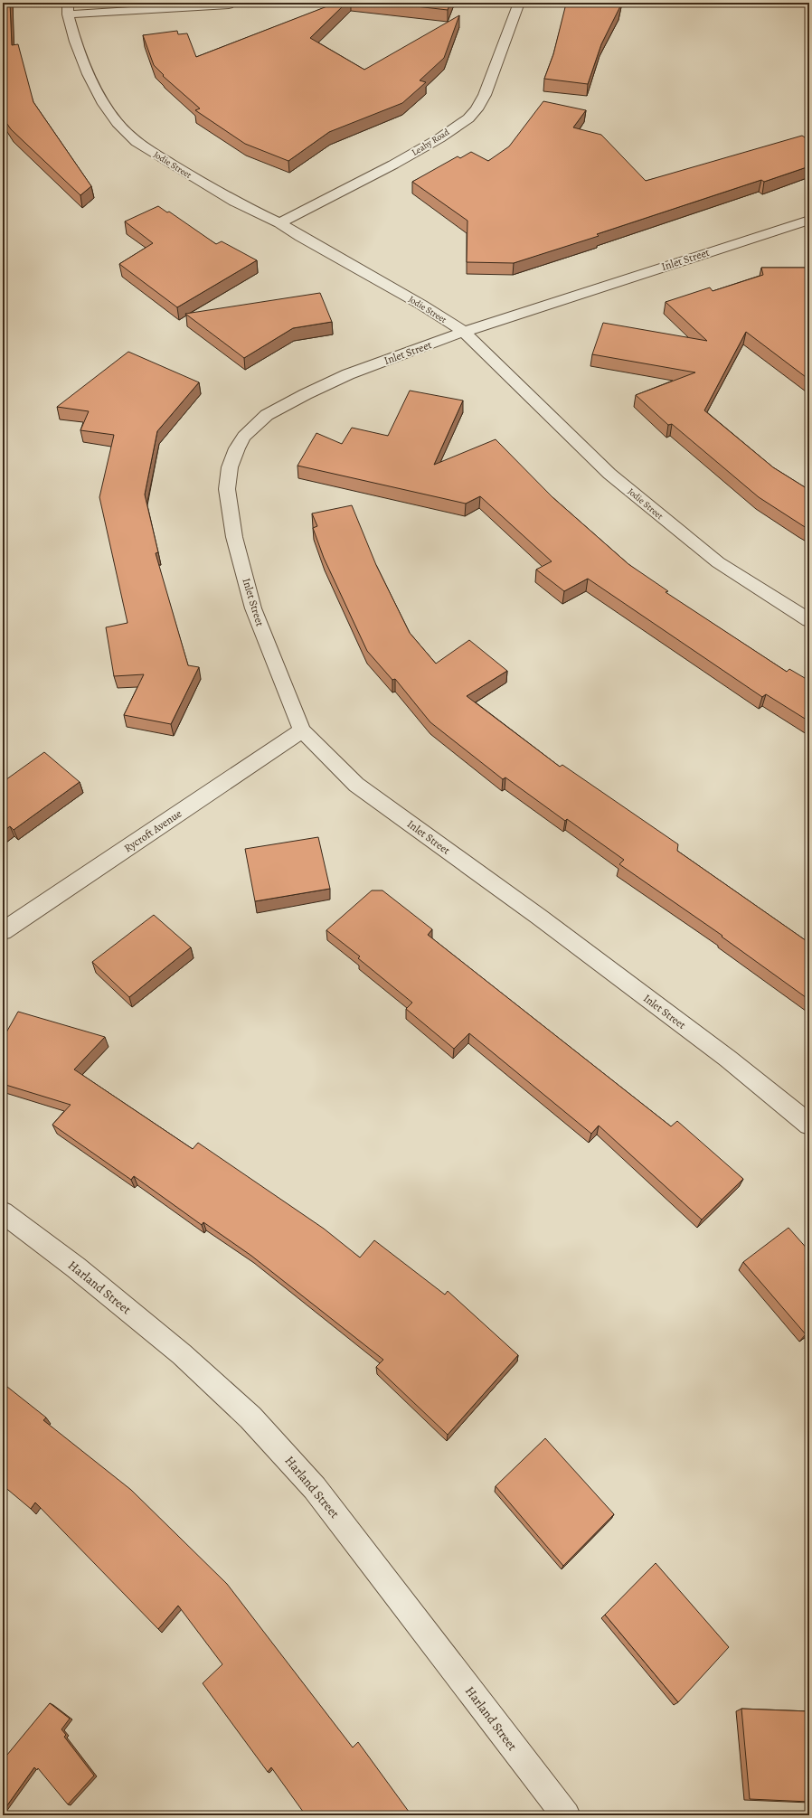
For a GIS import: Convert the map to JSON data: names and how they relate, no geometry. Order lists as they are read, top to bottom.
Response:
{
  "streets": {
    "street": [
      "Leahy Road",
      "Jodie Street",
      "Inlet Street",
      "Rycroft Avenue",
      "Harland Street"
    ]
  },
  "crossings": [
    ["Leahy Road", "Jodie Street"],
    ["Jodie Street", "Inlet Street"],
    ["Inlet Street", "Rycroft Avenue"]
  ]
}
